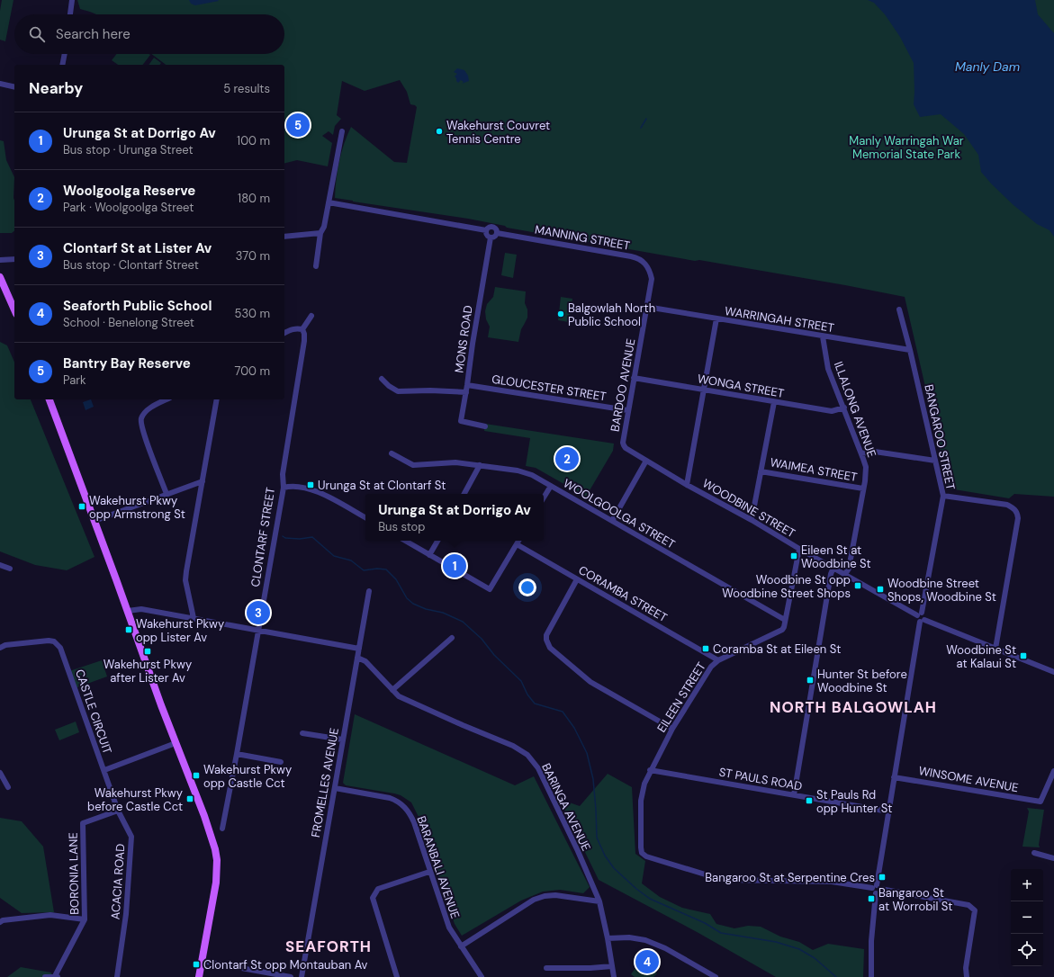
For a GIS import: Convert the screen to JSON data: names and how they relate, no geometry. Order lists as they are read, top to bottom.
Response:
{
  "streets": {
    "street": [
      "MANNING STREET",
      "WARRINGAH STREET",
      "MONS ROAD",
      "BARDOO AVENUE",
      "WONGA STREET",
      "GLOUCESTER STREET",
      "ILLALONG AVENUE",
      "BANGAROO STREET",
      "WAIMEA STREET",
      "WOODBINE STREET",
      "WOOLGOOLGA STREET",
      "CLONTARF STREET",
      "CORAMBA STREET",
      "EILEEN STREET",
      "CASTLE CIRCUIT",
      "ST PAULS ROAD",
      "WINSOME AVENUE",
      "FROMELLES AVENUE",
      "BARINGA AVENUE",
      "BARANBALI AVENUE",
      "BORONIA LANE",
      "ACACIA ROAD"
    ]
  },
  "crossings": [
    ["MANNING STREET", "MONS ROAD"],
    ["MANNING STREET", "BARDOO AVENUE"],
    ["WARRINGAH STREET", "BARDOO AVENUE"],
    ["WARRINGAH STREET", "ILLALONG AVENUE"],
    ["WARRINGAH STREET", "BANGAROO STREET"],
    ["MONS ROAD", "GLOUCESTER STREET"],
    ["BARDOO AVENUE", "WONGA STREET"],
    ["BARDOO AVENUE", "GLOUCESTER STREET"],
    ["BARDOO AVENUE", "WOODBINE STREET"],
    ["WONGA STREET", "ILLALONG AVENUE"],
    ["ILLALONG AVENUE", "WAIMEA STREET"],
    ["ILLALONG AVENUE", "WOODBINE STREET"],
    ["BANGAROO STREET", "WOODBINE STREET"],
    ["WOODBINE STREET", "EILEEN STREET"],
    ["WOOLGOOLGA STREET", "EILEEN STREET"],
    ["CORAMBA STREET", "EILEEN STREET"],
    ["EILEEN STREET", "ST PAULS ROAD"],
    ["CASTLE CIRCUIT", "ACACIA ROAD"],
    ["FROMELLES AVENUE", "BARINGA AVENUE"],
    ["FROMELLES AVENUE", "BARANBALI AVENUE"],
    ["BORONIA LANE", "ACACIA ROAD"]
  ],
  "districts": ["NORTH BALGOWLAH", "SEAFORTH"],
  "water": ["Manly Dam"],
  "parks": ["Manly Warringah War Memorial State Park"],
  "places": {
    "other": ["Wakehurst Couvret Tennis Centre", "Balgowlah North Public School"],
    "transit": [
      "Urunga St at Clontarf St",
      "Wakehurst Pkwy opp Armstrong St",
      "Eileen St at Woodbine St",
      "Woodbine St opp Woodbine Street Shops",
      "Woodbine Street Shops, Woodbine St",
      "Wakehurst Pkwy opp Lister Av",
      "Coramba St at Eileen St",
      "Wakehurst Pkwy after Lister Av",
      "Woodbine St at Kalaui St",
      "Hunter St before Woodbine St",
      "Wakehurst Pkwy opp Castle Cct",
      "Wakehurst Pkwy before Castle Cct",
      "St Pauls Rd opp Hunter St",
      "Bangaroo St at Serpentine Cres",
      "Bangaroo St at Worrobil St",
      "Clontarf St opp Montauban Av"
    ]
  },
  "page": {
    "search": "Search here",
    "heading": ["Nearby", "5 results"],
    "pins": [
      "5",
      "2",
      "1",
      "3",
      "4"
    ],
    "list": [
      {
        "mark": "1",
        "name": "Urunga St at Dorrigo Av",
        "note": "Bus stop · Urunga Street",
        "value": "100 m"
      },
      {
        "mark": "2",
        "name": "Woolgoolga Reserve",
        "note": "Park · Woolgoolga Street",
        "value": "180 m"
      },
      {
        "mark": "3",
        "name": "Clontarf St at Lister Av",
        "note": "Bus stop · Clontarf Street",
        "value": "370 m"
      },
      {
        "mark": "4",
        "name": "Seaforth Public School",
        "note": "School · Benelong Street",
        "value": "530 m"
      },
      {
        "mark": "5",
        "name": "Bantry Bay Reserve",
        "note": "Park",
        "value": "700 m"
      }
    ],
    "popup": ["Urunga St at Dorrigo Av", "Bus stop"],
    "map_buttons": ["+", "−"]
  }
}
